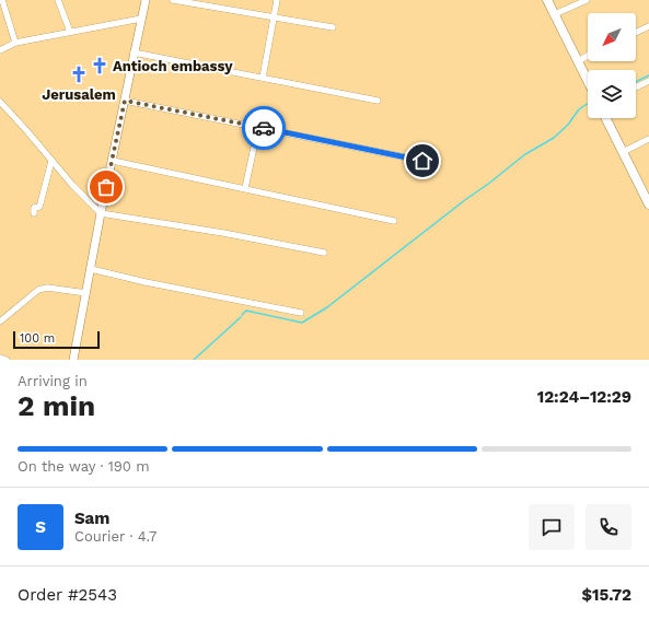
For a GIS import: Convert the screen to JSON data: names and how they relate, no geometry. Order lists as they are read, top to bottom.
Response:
{
  "places": {
    "church": ["Antioch embassy", "Jerusalem"]
  },
  "scale_bar": "100 m",
  "north": "bottom left",
  "page": {
    "scale": "100 m",
    "heading": ["2 min", "Arriving in", "12:24–12:29"],
    "panel": [
      "Sam",
      "Courier · 4.7",
      "Order #2543",
      "$15.72"
    ],
    "bar": "On the way · 190 m",
    "round": "S"
  }
}
